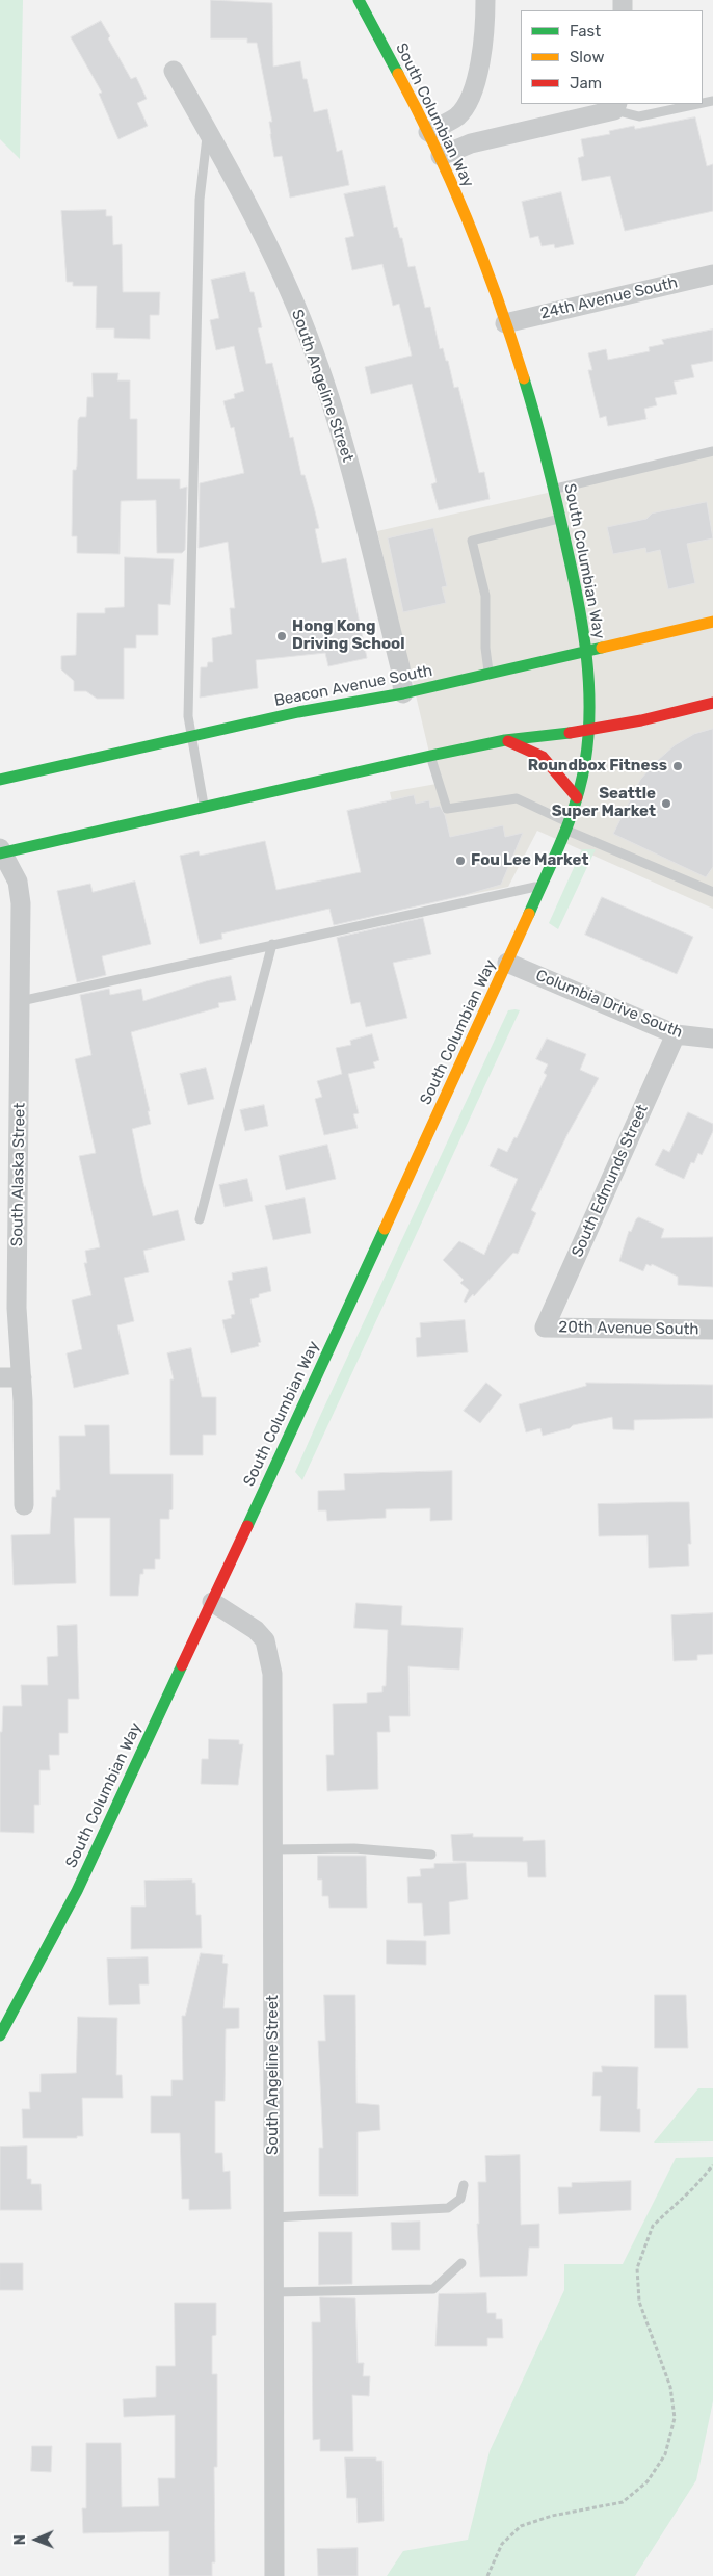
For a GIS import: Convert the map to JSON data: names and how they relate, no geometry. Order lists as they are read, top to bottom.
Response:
{
  "streets": {
    "main road": ["South Columbian Way", "Beacon Avenue South"],
    "street": [
      "24th Avenue South",
      "South Angeline Street",
      "Columbia Drive South",
      "South Alaska Street",
      "South Edmunds Street",
      "20th Avenue South"
    ]
  },
  "crossings": [
    ["South Columbian Way", "24th Avenue South"],
    ["South Columbian Way", "South Angeline Street"],
    ["South Columbian Way", "Beacon Avenue South"],
    ["South Columbian Way", "Columbia Drive South"],
    ["South Angeline Street", "Beacon Avenue South"],
    ["Columbia Drive South", "South Edmunds Street"],
    ["South Edmunds Street", "20th Avenue South"]
  ],
  "places": [
    "Hong Kong Driving School",
    "Roundbox Fitness",
    "Seattle Super Market",
    "Fou Lee Market"
  ],
  "legend": ["Fast", "Slow", "Jam"],
  "north": "left"
}
